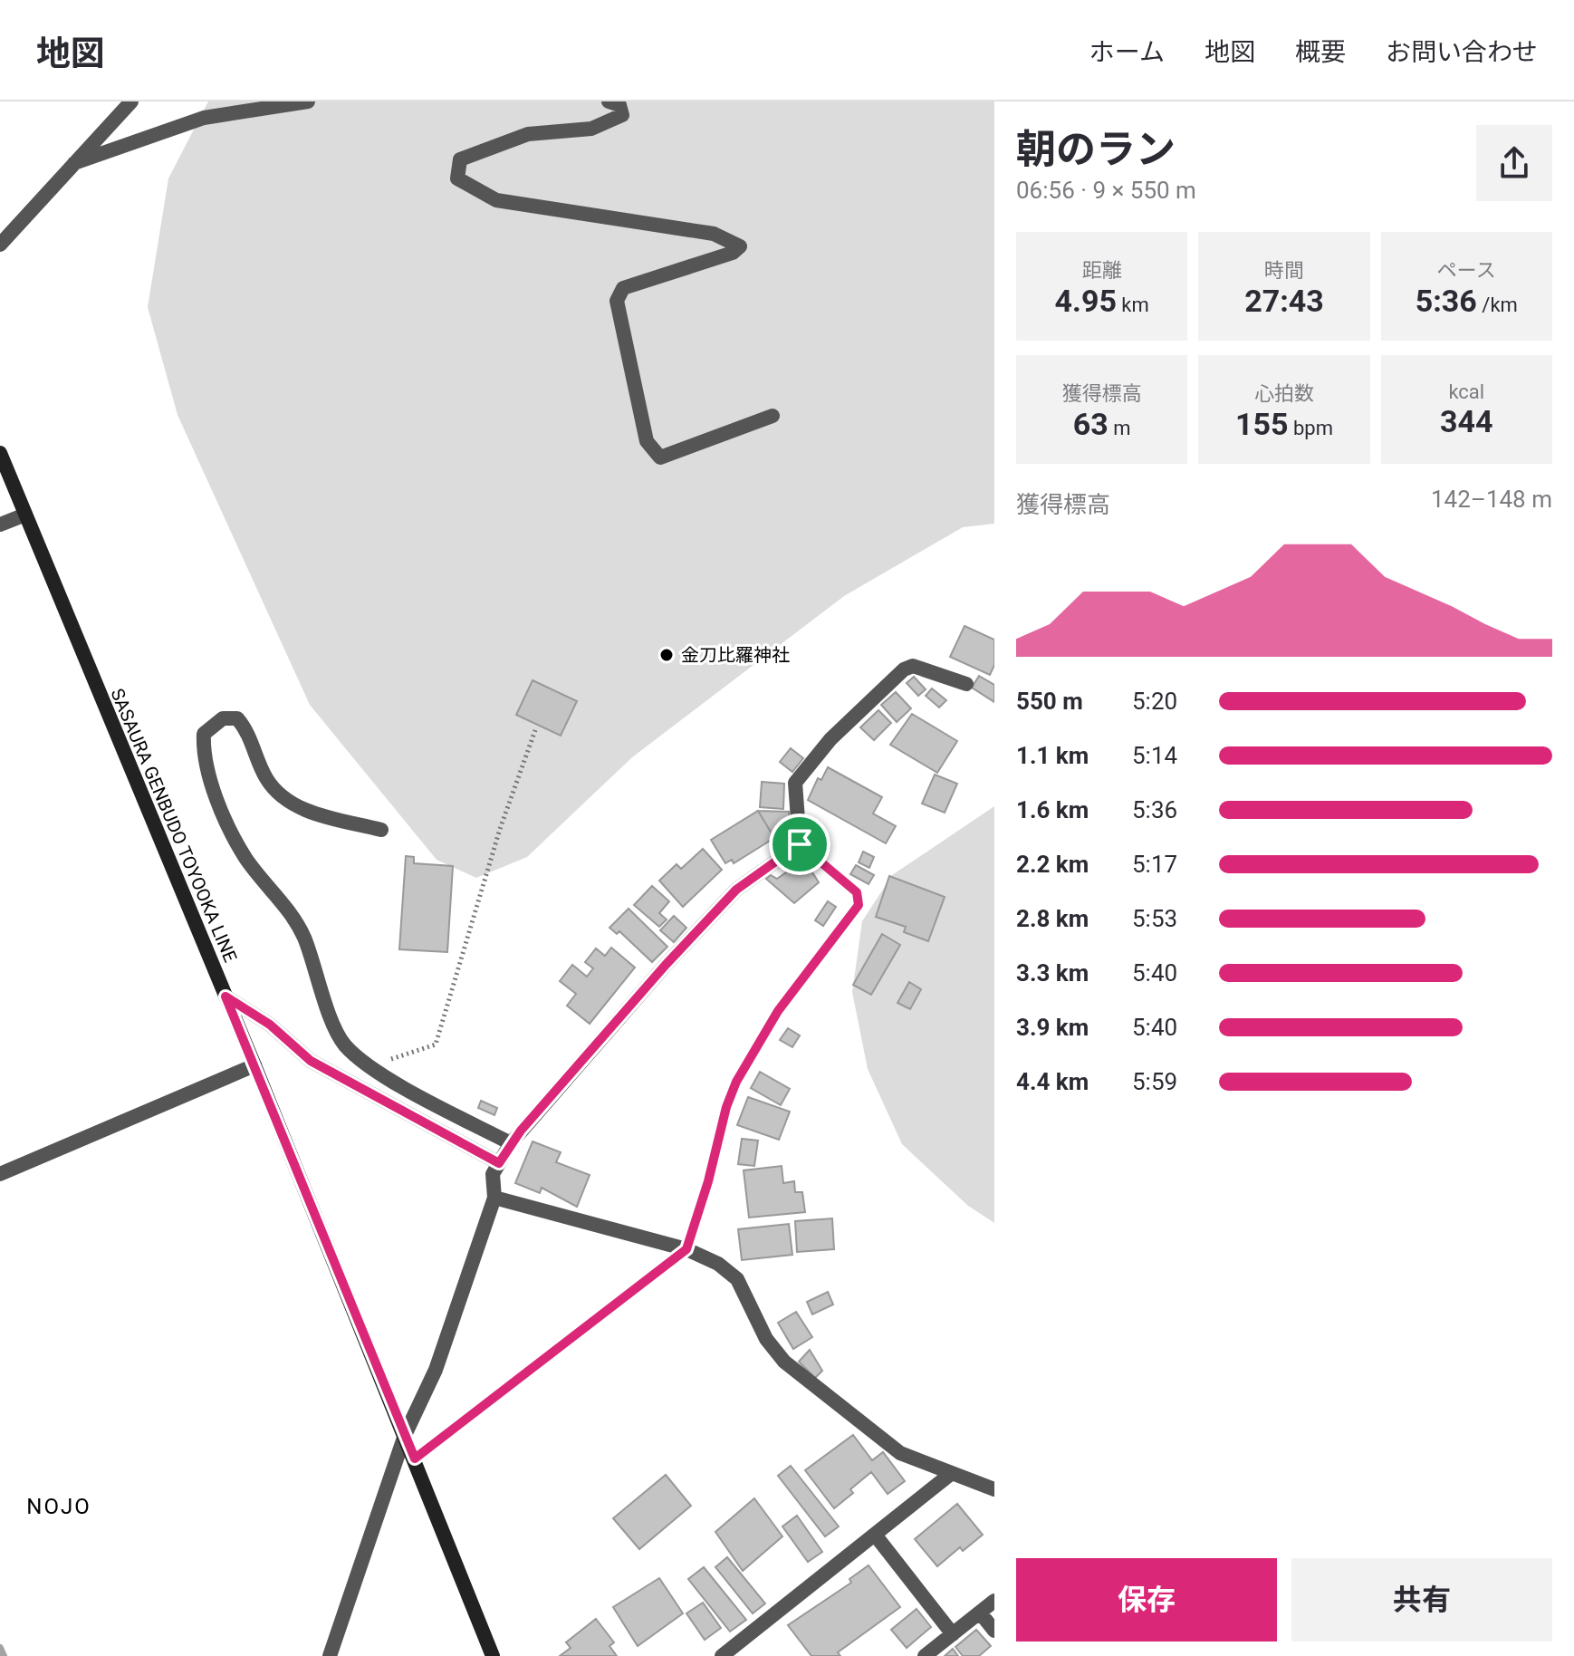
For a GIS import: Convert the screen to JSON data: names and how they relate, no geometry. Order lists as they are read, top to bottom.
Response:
{
  "streets": {
    "main road": ["SASAURA GENBUDO TOYOOKA LINE"]
  },
  "districts": ["NOJO"],
  "places": ["金刀比羅神社"],
  "page": {
    "header": "地図",
    "nav": [
      "ホーム",
      "地図",
      "概要",
      "お問い合わせ"
    ],
    "heading": ["朝のラン", "06:56 · 9 × 550 m"],
    "stats": [
      ["距離", "4.95 km"],
      ["時間", "27:43"],
      ["ペース", "5:36 /km"],
      ["獲得標高", "63 m"],
      ["心拍数", "155 bpm"],
      ["kcal", "344"]
    ],
    "chart": ["獲得標高", "142–148 m"],
    "list": [
      {
        "name": "550 m",
        "note": "5:20"
      },
      {
        "name": "1.1 km",
        "note": "5:14"
      },
      {
        "name": "1.6 km",
        "note": "5:36"
      },
      {
        "name": "2.2 km",
        "note": "5:17"
      },
      {
        "name": "2.8 km",
        "note": "5:53"
      },
      {
        "name": "3.3 km",
        "note": "5:40"
      },
      {
        "name": "3.9 km",
        "note": "5:40"
      },
      {
        "name": "4.4 km",
        "note": "5:59"
      }
    ],
    "buttons": ["保存", "共有"]
  }
}
